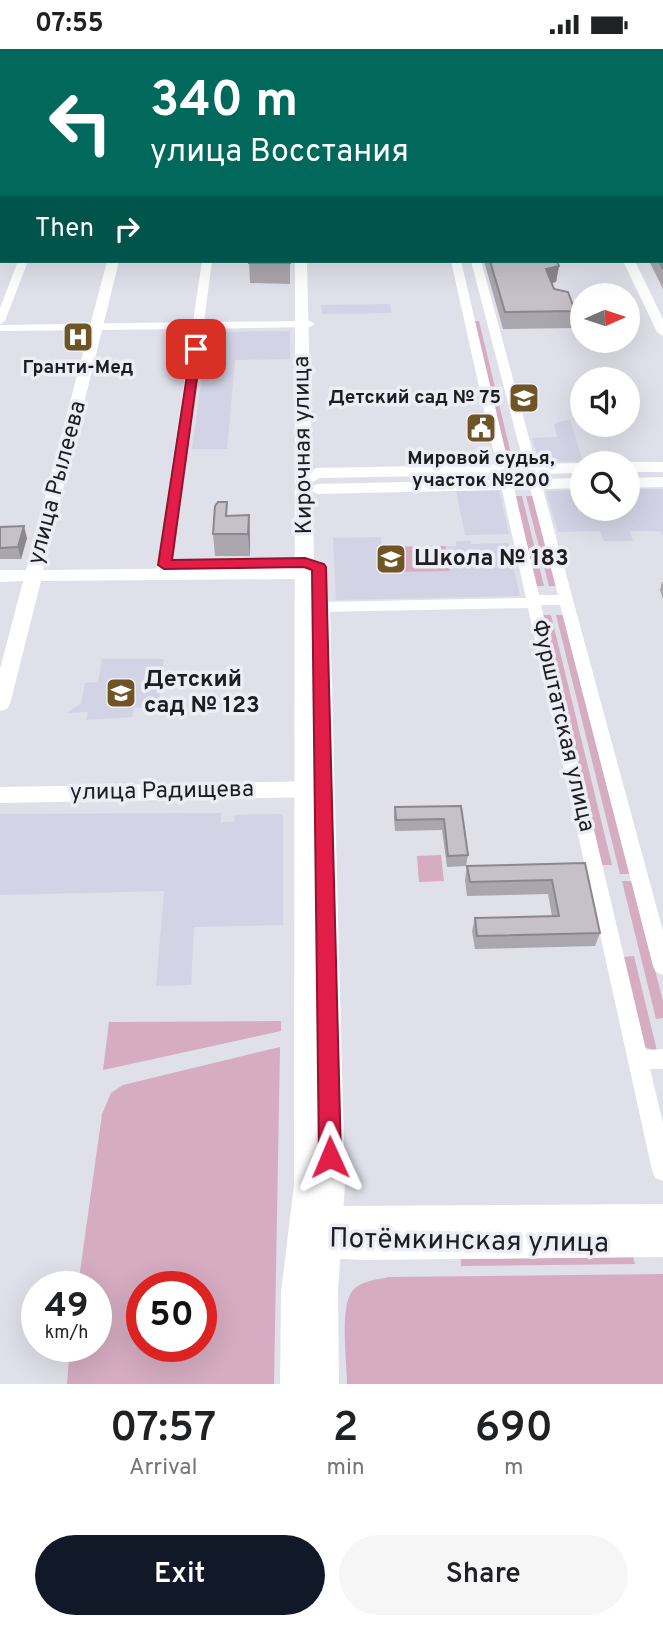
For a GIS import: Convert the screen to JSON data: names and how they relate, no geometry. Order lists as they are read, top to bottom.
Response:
{
  "streets": {
    "main road": ["Кирочная улица"],
    "street": [
      "улица Рылеева",
      "Фурштатская улица",
      "улица Радищева",
      "Потёмкинская улица"
    ]
  },
  "crossings": [
    ["Кирочная улица", "улица Радищева"],
    ["Кирочная улица", "Потёмкинская улица"]
  ],
  "places": {
    "hospital": ["Гранти-Мед"],
    "school or university": ["Детский сад № 75", "Школа № 183", "Детский сад № 123"],
    "public building": ["Мировой судья, участок №200"]
  },
  "north": "right",
  "page": {
    "status": "07:55",
    "turn": ["340 m", "улица Восстания"],
    "then": "Then",
    "speed": "49 km/h",
    "limit": "50",
    "eta": [
      "07:57",
      "Arrival",
      "2",
      "min",
      "690",
      "m"
    ],
    "buttons": ["Exit", "Share"]
  }
}
